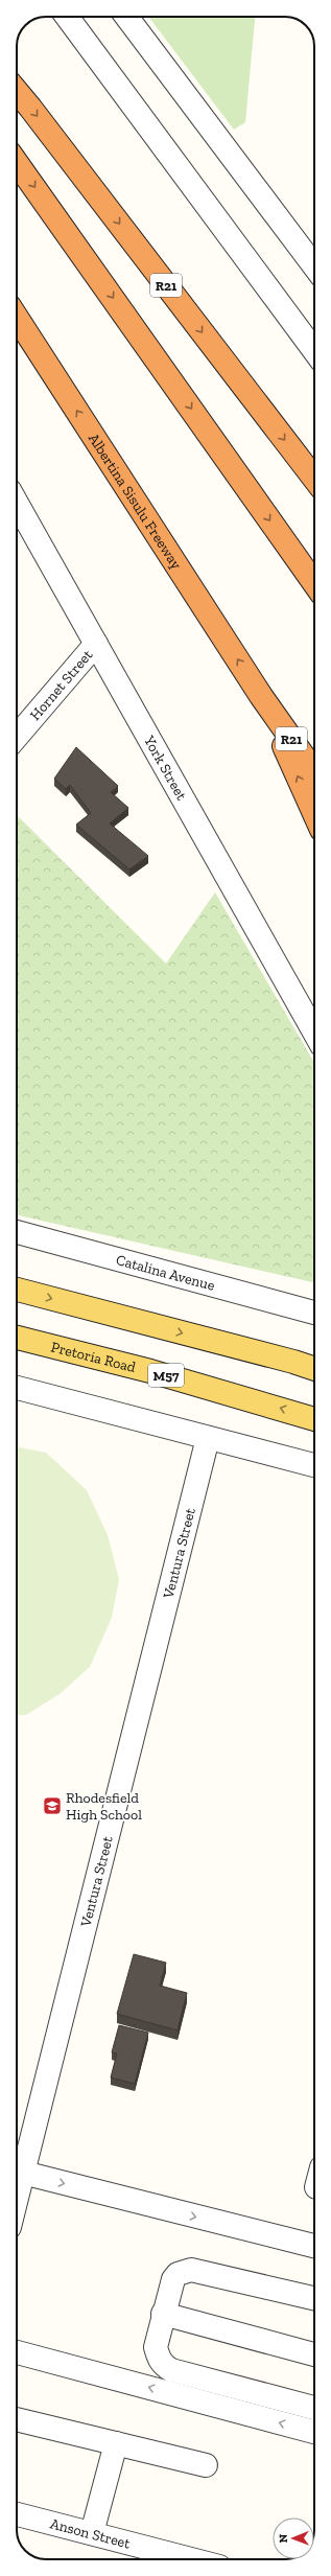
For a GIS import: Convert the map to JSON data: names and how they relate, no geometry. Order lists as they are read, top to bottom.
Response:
{
  "streets": {
    "highway": ["R21", "Albertina Sisulu Freeway"],
    "main road": ["Pretoria Road", "M57"],
    "street": [
      "Hornet Street",
      "York Street",
      "Catalina Avenue",
      "Ventura Street",
      "Anson Street"
    ]
  },
  "crossings": [
    ["R21", "Albertina Sisulu Freeway"],
    ["Hornet Street", "York Street"]
  ],
  "places": {
    "school or university": ["Rhodesfield High School"]
  },
  "north": "left"
}
